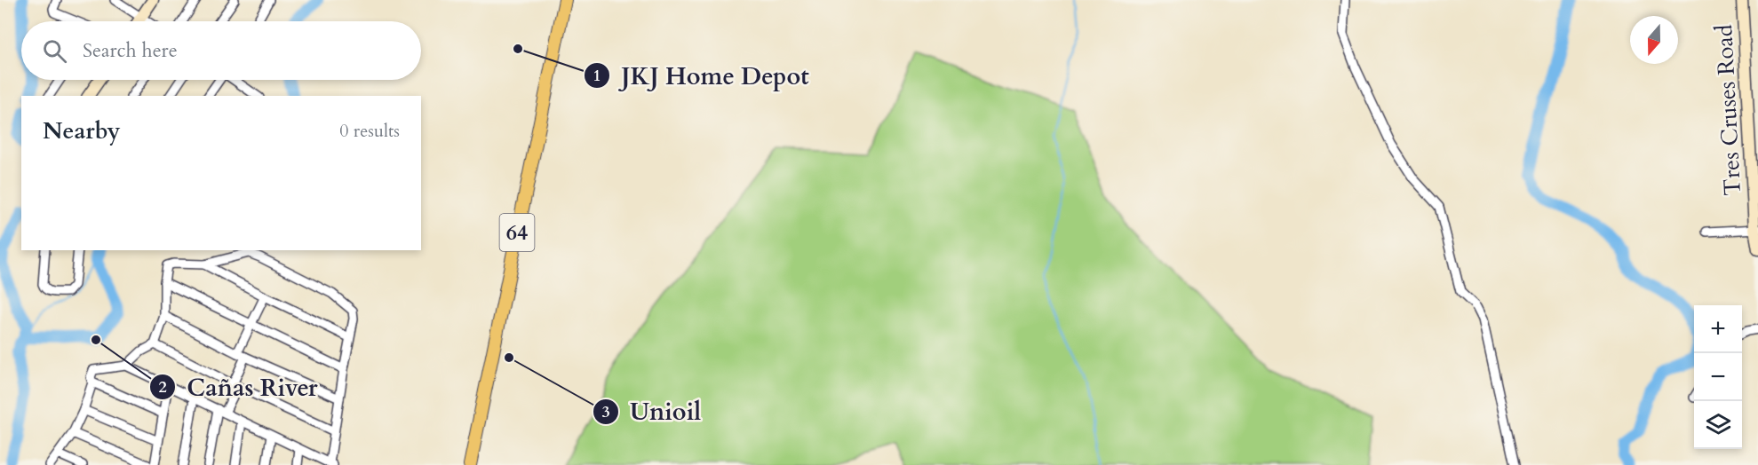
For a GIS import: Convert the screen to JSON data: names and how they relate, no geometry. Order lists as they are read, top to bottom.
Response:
{
  "streets": {
    "main road": ["Tres Cruses Road", "64"]
  },
  "places": ["JKJ Home Depot", "Cañas River", "Unioil"],
  "north": "bottom",
  "page": {
    "search": "Search here",
    "heading": ["Nearby", "0 results"],
    "map_buttons": ["+", "−"]
  }
}
